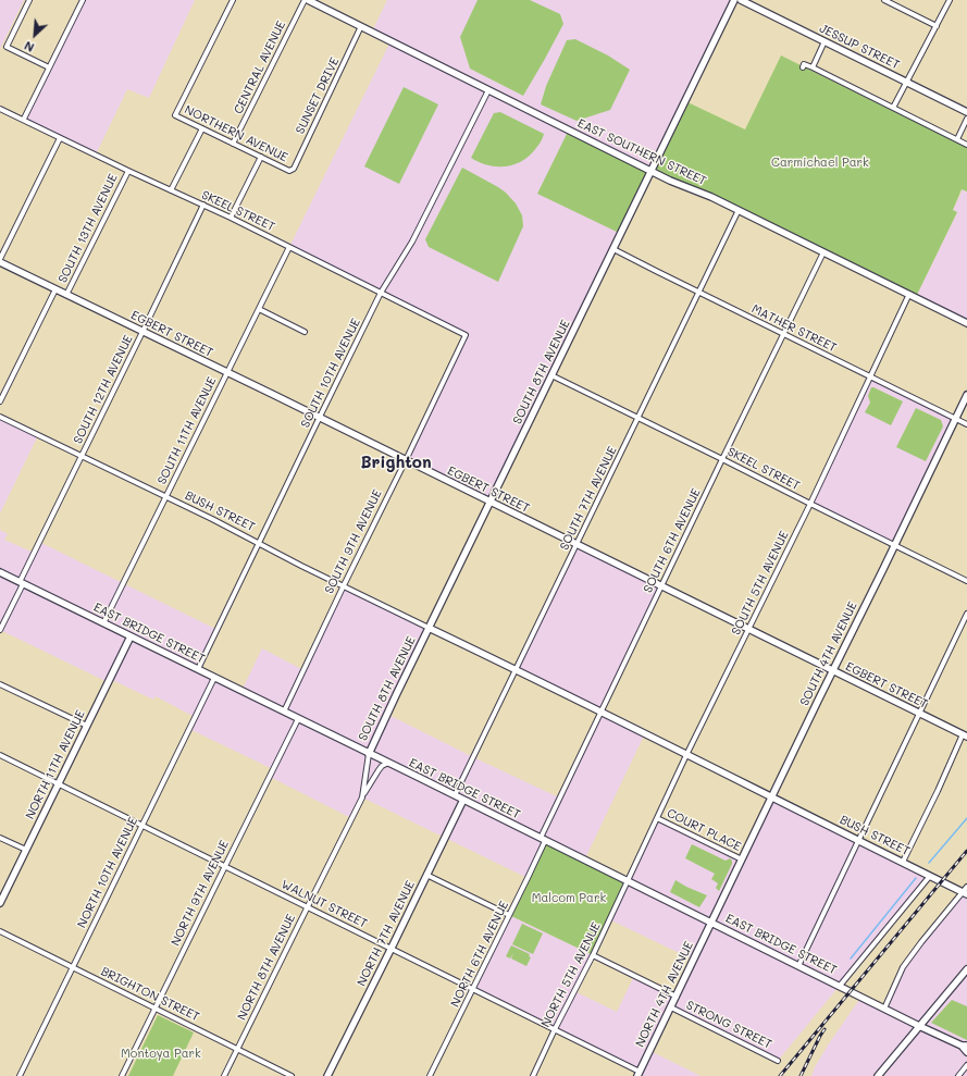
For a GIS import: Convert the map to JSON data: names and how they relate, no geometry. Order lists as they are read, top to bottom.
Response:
{
  "streets": {
    "street": [
      "JESSUP STREET",
      "CENTRAL AVENUE",
      "SUNSET DRIVE",
      "NORTHERN AVENUE",
      "EAST SOUTHERN STREET",
      "SKEEL STREET",
      "SOUTH 13TH AVENUE",
      "MATHER STREET",
      "EGBERT STREET",
      "SOUTH 8TH AVENUE",
      "SOUTH 10TH AVENUE",
      "SOUTH 12TH AVENUE",
      "SOUTH 11TH AVENUE",
      "SOUTH 7TH AVENUE",
      "BUSH STREET",
      "SOUTH 6TH AVENUE",
      "SOUTH 9TH AVENUE",
      "SOUTH 5TH AVENUE",
      "EAST BRIDGE STREET",
      "SOUTH 4TH AVENUE",
      "NORTH 11TH AVENUE",
      "COURT PLACE",
      "NORTH 10TH AVENUE",
      "NORTH 9TH AVENUE",
      "WALNUT STREET",
      "NORTH 7TH AVENUE",
      "NORTH 6TH AVENUE",
      "NORTH 8TH AVENUE",
      "NORTH 5TH AVENUE",
      "BRIGHTON STREET",
      "NORTH 4TH AVENUE",
      "STRONG STREET"
    ]
  },
  "crossings": [
    ["CENTRAL AVENUE", "NORTHERN AVENUE"],
    ["SUNSET DRIVE", "NORTHERN AVENUE"],
    ["SUNSET DRIVE", "EAST SOUTHERN STREET"],
    ["EAST SOUTHERN STREET", "SOUTH 8TH AVENUE"],
    ["EAST SOUTHERN STREET", "SOUTH 10TH AVENUE"],
    ["EAST SOUTHERN STREET", "SOUTH 7TH AVENUE"],
    ["EAST SOUTHERN STREET", "SOUTH 6TH AVENUE"],
    ["EAST SOUTHERN STREET", "SOUTH 5TH AVENUE"],
    ["SKEEL STREET", "SOUTH 13TH AVENUE"],
    ["SKEEL STREET", "SOUTH 8TH AVENUE"],
    ["SKEEL STREET", "SOUTH 10TH AVENUE"],
    ["SKEEL STREET", "SOUTH 12TH AVENUE"],
    ["SKEEL STREET", "SOUTH 11TH AVENUE"],
    ["SKEEL STREET", "SOUTH 7TH AVENUE"],
    ["SKEEL STREET", "SOUTH 6TH AVENUE"],
    ["SKEEL STREET", "SOUTH 9TH AVENUE"],
    ["SKEEL STREET", "SOUTH 5TH AVENUE"],
    ["SKEEL STREET", "SOUTH 4TH AVENUE"],
    ["SOUTH 13TH AVENUE", "EGBERT STREET"],
    ["MATHER STREET", "SOUTH 8TH AVENUE"],
    ["MATHER STREET", "SOUTH 7TH AVENUE"],
    ["MATHER STREET", "SOUTH 6TH AVENUE"],
    ["MATHER STREET", "SOUTH 5TH AVENUE"],
    ["MATHER STREET", "SOUTH 4TH AVENUE"],
    ["EGBERT STREET", "SOUTH 8TH AVENUE"],
    ["EGBERT STREET", "SOUTH 10TH AVENUE"],
    ["EGBERT STREET", "SOUTH 12TH AVENUE"],
    ["EGBERT STREET", "SOUTH 11TH AVENUE"],
    ["EGBERT STREET", "SOUTH 7TH AVENUE"],
    ["EGBERT STREET", "SOUTH 6TH AVENUE"],
    ["EGBERT STREET", "SOUTH 9TH AVENUE"],
    ["EGBERT STREET", "SOUTH 5TH AVENUE"],
    ["EGBERT STREET", "SOUTH 4TH AVENUE"],
    ["SOUTH 8TH AVENUE", "BUSH STREET"],
    ["SOUTH 8TH AVENUE", "EAST BRIDGE STREET"],
    ["SOUTH 8TH AVENUE", "NORTH 8TH AVENUE"],
    ["SOUTH 10TH AVENUE", "BUSH STREET"],
    ["SOUTH 10TH AVENUE", "EAST BRIDGE STREET"],
    ["SOUTH 12TH AVENUE", "BUSH STREET"],
    ["SOUTH 12TH AVENUE", "EAST BRIDGE STREET"],
    ["SOUTH 11TH AVENUE", "BUSH STREET"],
    ["SOUTH 11TH AVENUE", "EAST BRIDGE STREET"],
    ["SOUTH 7TH AVENUE", "BUSH STREET"],
    ["SOUTH 7TH AVENUE", "EAST BRIDGE STREET"],
    ["BUSH STREET", "SOUTH 6TH AVENUE"],
    ["BUSH STREET", "SOUTH 9TH AVENUE"],
    ["BUSH STREET", "SOUTH 5TH AVENUE"],
    ["BUSH STREET", "SOUTH 4TH AVENUE"],
    ["SOUTH 6TH AVENUE", "EAST BRIDGE STREET"],
    ["SOUTH 6TH AVENUE", "NORTH 6TH AVENUE"],
    ["SOUTH 9TH AVENUE", "EAST BRIDGE STREET"],
    ["SOUTH 5TH AVENUE", "EAST BRIDGE STREET"],
    ["SOUTH 5TH AVENUE", "COURT PLACE"],
    ["SOUTH 5TH AVENUE", "NORTH 5TH AVENUE"],
    ["EAST BRIDGE STREET", "SOUTH 4TH AVENUE"],
    ["EAST BRIDGE STREET", "NORTH 11TH AVENUE"],
    ["EAST BRIDGE STREET", "NORTH 10TH AVENUE"],
    ["EAST BRIDGE STREET", "NORTH 9TH AVENUE"],
    ["EAST BRIDGE STREET", "NORTH 7TH AVENUE"],
    ["EAST BRIDGE STREET", "NORTH 6TH AVENUE"],
    ["EAST BRIDGE STREET", "NORTH 8TH AVENUE"],
    ["EAST BRIDGE STREET", "NORTH 5TH AVENUE"],
    ["EAST BRIDGE STREET", "NORTH 4TH AVENUE"],
    ["SOUTH 4TH AVENUE", "COURT PLACE"],
    ["SOUTH 4TH AVENUE", "NORTH 4TH AVENUE"],
    ["NORTH 11TH AVENUE", "WALNUT STREET"],
    ["NORTH 10TH AVENUE", "WALNUT STREET"],
    ["NORTH 10TH AVENUE", "BRIGHTON STREET"],
    ["NORTH 9TH AVENUE", "WALNUT STREET"],
    ["NORTH 9TH AVENUE", "BRIGHTON STREET"],
    ["WALNUT STREET", "NORTH 7TH AVENUE"],
    ["WALNUT STREET", "NORTH 6TH AVENUE"],
    ["WALNUT STREET", "NORTH 8TH AVENUE"],
    ["WALNUT STREET", "NORTH 5TH AVENUE"],
    ["WALNUT STREET", "NORTH 4TH AVENUE"],
    ["NORTH 8TH AVENUE", "BRIGHTON STREET"],
    ["NORTH 5TH AVENUE", "STRONG STREET"],
    ["NORTH 4TH AVENUE", "STRONG STREET"]
  ],
  "districts": ["Brighton"],
  "parks": ["Carmichael Park", "Malcom Park", "Montoya Park"],
  "north": "bottom left"
}
